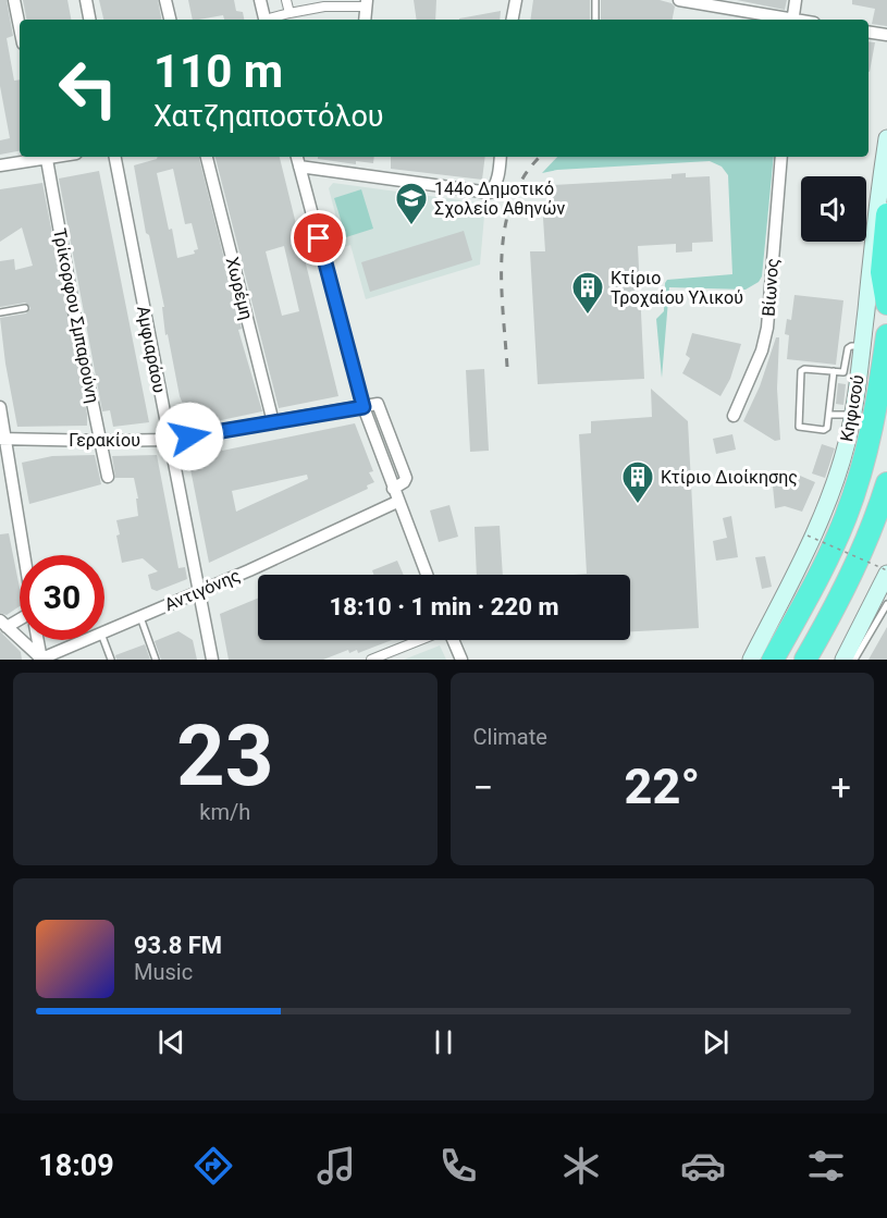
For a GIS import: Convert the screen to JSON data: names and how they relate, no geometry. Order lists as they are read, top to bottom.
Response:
{
  "streets": {
    "main road": ["Κηφισού"],
    "street": [
      "Βίωνος",
      "Χωρέμη",
      "Τρίκορφου Σμπαρούνη",
      "Αμφιαράου",
      "Γερακίου",
      "Αντιγόνης"
    ]
  },
  "crossings": [
    ["Χωρέμη", "Γερακίου"],
    ["Τρίκορφου Σμπαρούνη", "Γερακίου"],
    ["Αμφιαράου", "Γερακίου"],
    ["Αμφιαράου", "Αντιγόνης"]
  ],
  "places": {
    "school or university": ["144ο Δημοτικό Σχολείο Αθηνών"],
    "building": ["Κτίριο Τροχαίου Υλικού", "Κτίριο Διοίκησης"]
  },
  "page": {
    "turn": ["110 m", "Χατζηαποστόλου"],
    "limit": "30",
    "trip": "18:10 · 1 min · 220 m",
    "tile": [
      ["23", "km/h"],
      "Climate"
    ],
    "heat": ["−", "22°", "+"],
    "song": ["93.8 FM", "Music"],
    "tabs": "18:09"
  }
}
